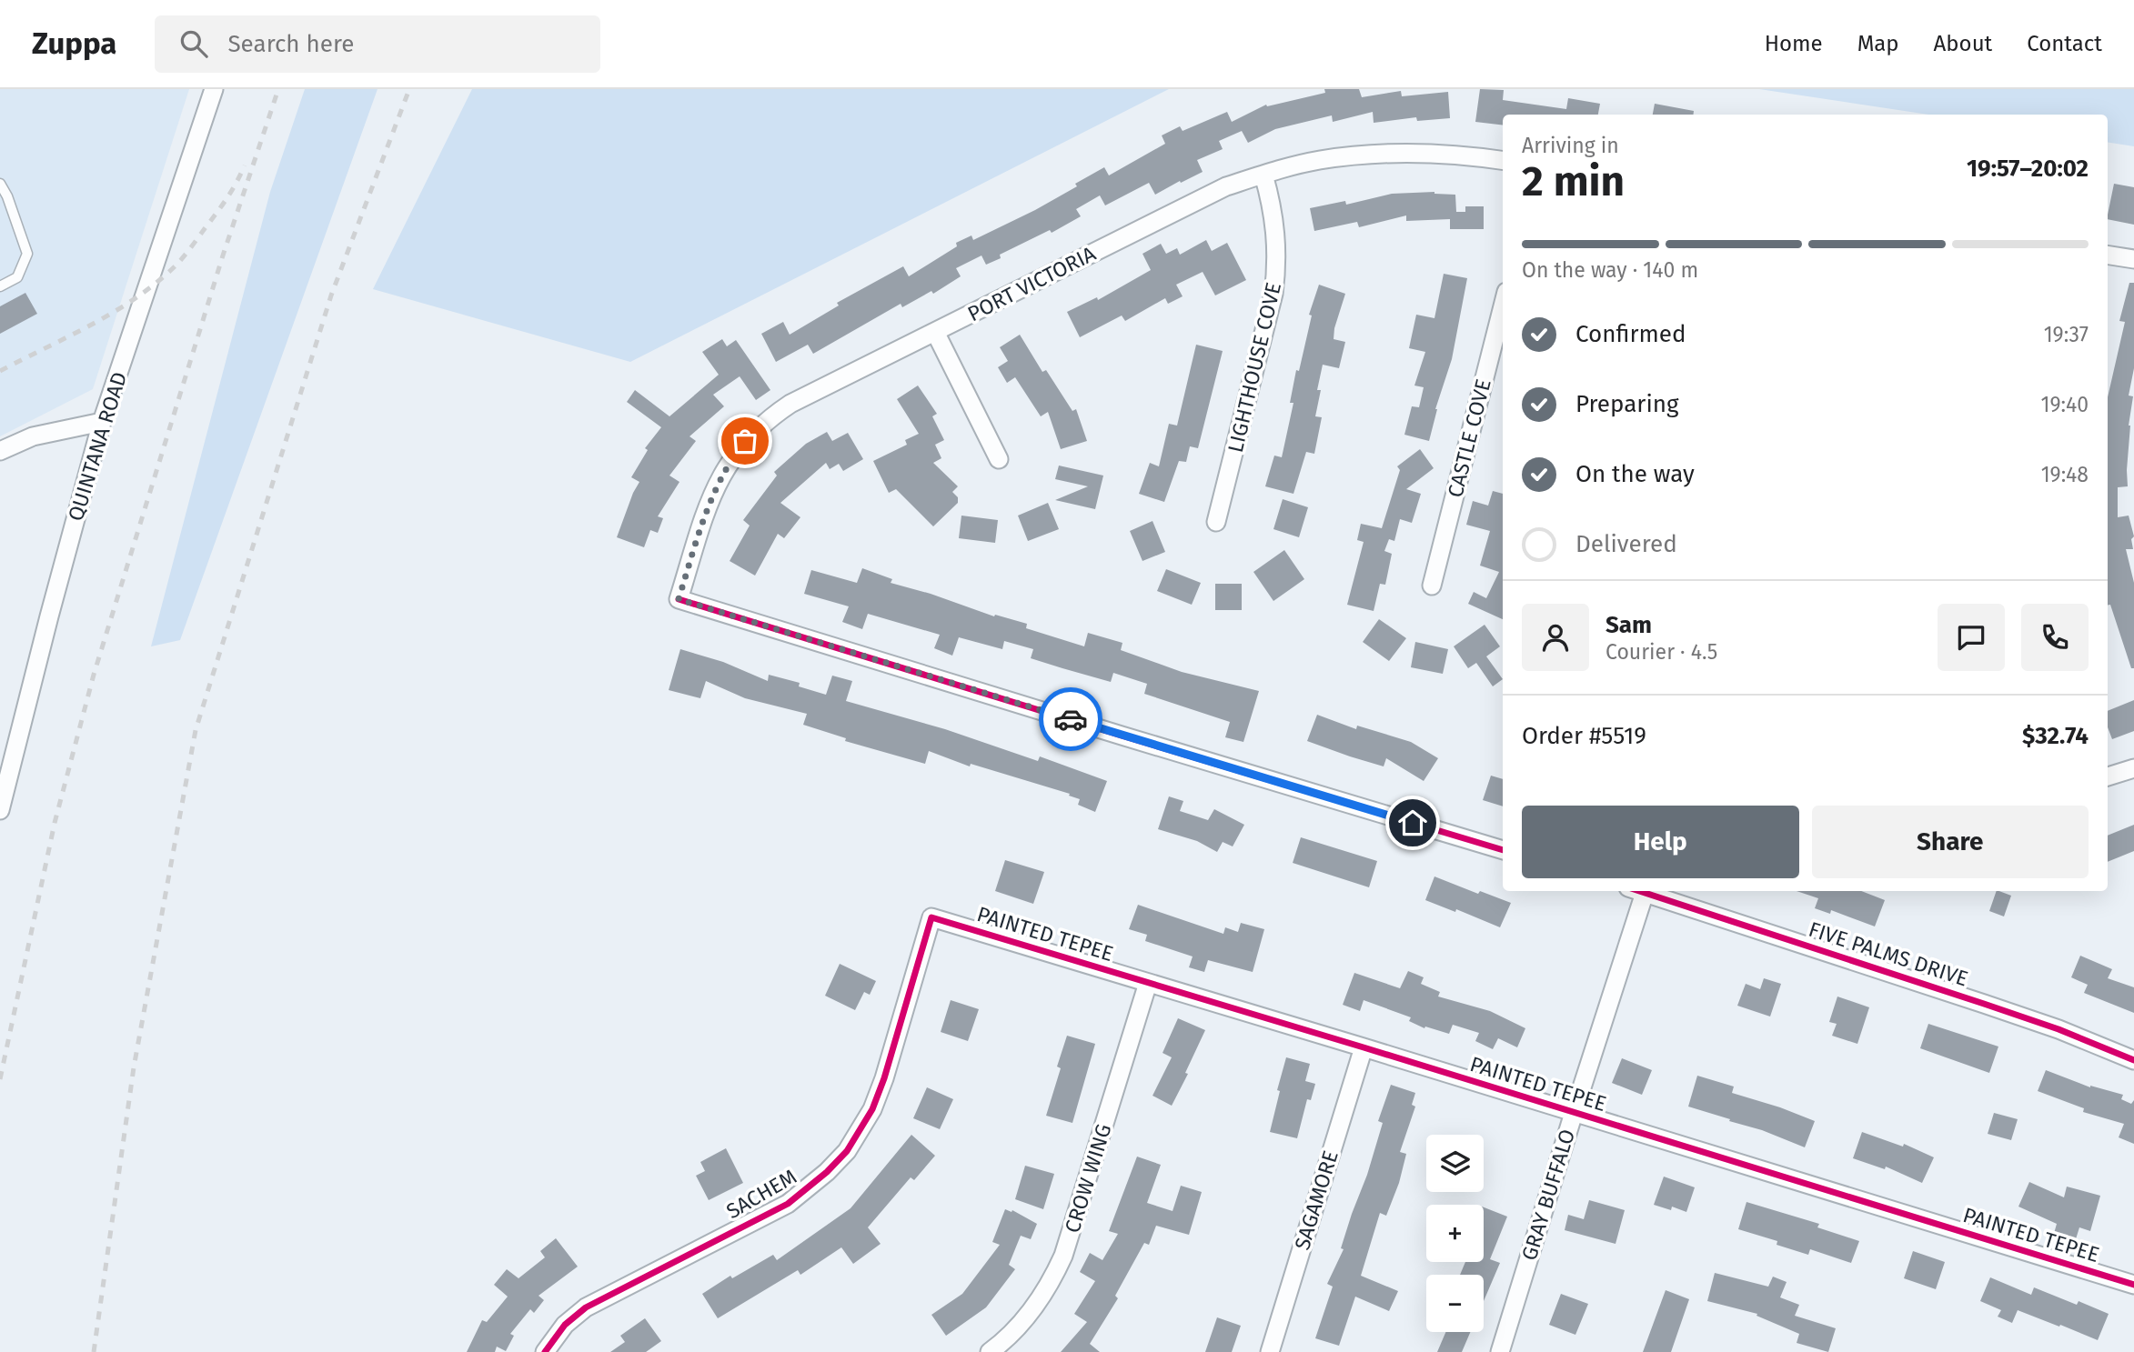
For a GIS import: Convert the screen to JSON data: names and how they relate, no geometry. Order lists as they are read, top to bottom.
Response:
{
  "streets": {
    "street": [
      "PORT VICTORIA",
      "LIGHTHOUSE COVE",
      "CASTLE COVE",
      "QUINTANA ROAD",
      "PAINTED TEPEE",
      "FIVE PALMS DRIVE",
      "CROW WING",
      "SACHEM",
      "GRAY BUFFALO",
      "SAGAMORE"
    ]
  },
  "crossings": [
    ["PORT VICTORIA", "LIGHTHOUSE COVE"],
    ["PAINTED TEPEE", "CROW WING"],
    ["PAINTED TEPEE", "SACHEM"],
    ["PAINTED TEPEE", "GRAY BUFFALO"],
    ["PAINTED TEPEE", "SAGAMORE"]
  ],
  "page": {
    "header": "Zuppa",
    "search": "Search here",
    "nav": [
      "Home",
      "Map",
      "About",
      "Contact"
    ],
    "heading": ["2 min", "Arriving in", "19:57–20:02"],
    "panel": [
      "Sam",
      "Courier · 4.5",
      "Order #5519",
      "$32.74"
    ],
    "bar": "On the way · 140 m",
    "list": [
      ["Confirmed", "19:37"],
      ["Preparing", "19:40"],
      ["On the way", "19:48"],
      "Delivered"
    ],
    "buttons": ["Help", "Share"],
    "map_buttons": ["+", "−"]
  }
}
